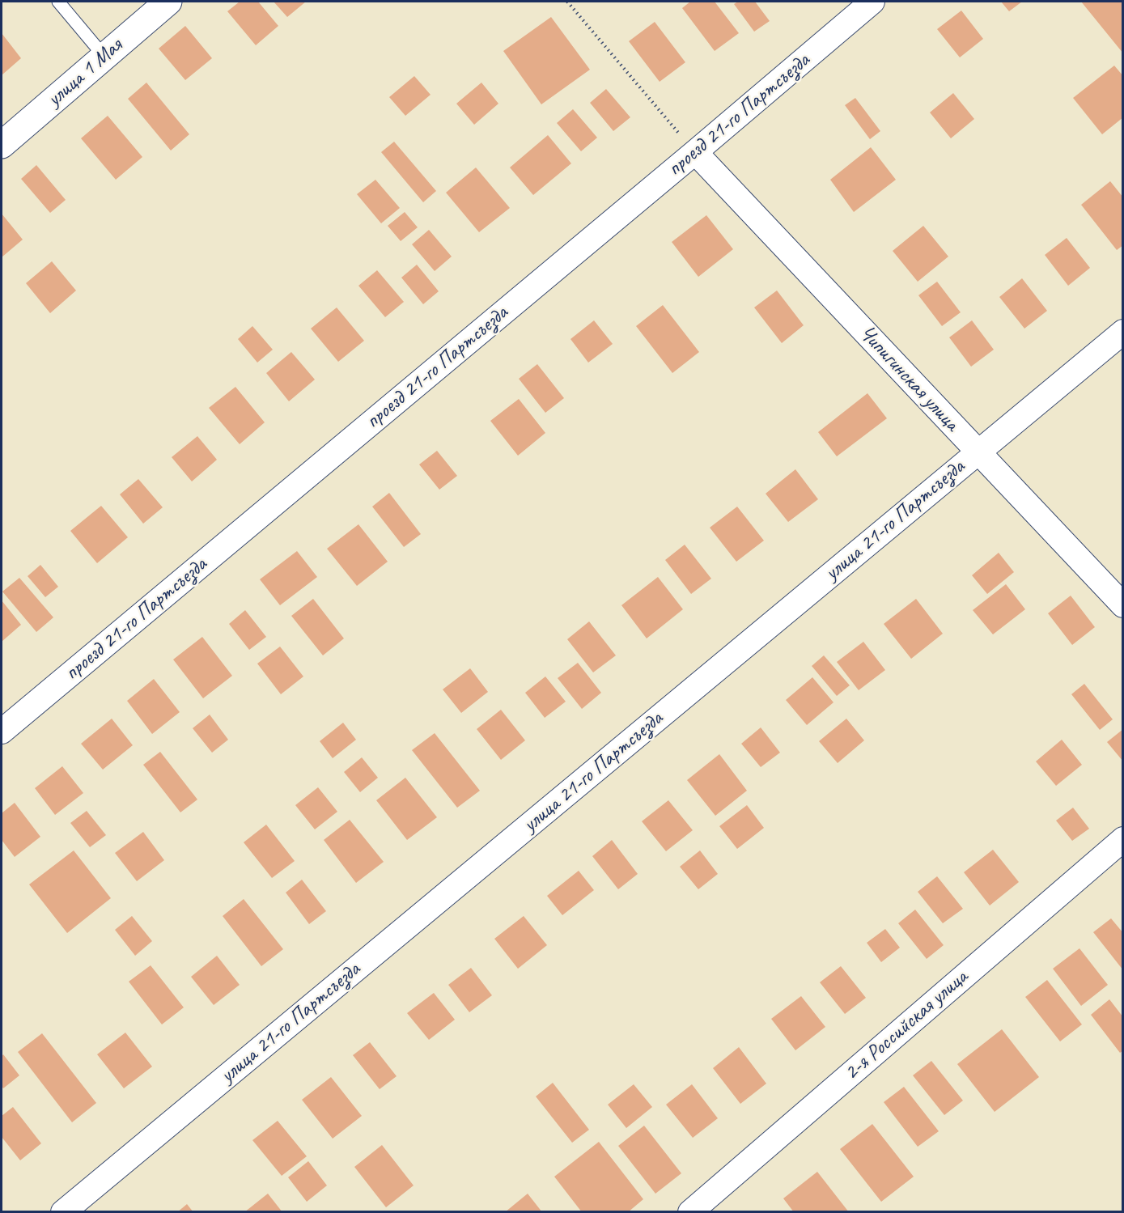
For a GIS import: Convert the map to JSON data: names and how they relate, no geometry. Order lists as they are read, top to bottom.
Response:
{
  "streets": {
    "street": [
      "улица 1 Мая",
      "проезд 21-го Партсъезда",
      "Чипигинская улица",
      "улица 21-го Партсъезда",
      "2-я Российская улица"
    ]
  },
  "crossings": [
    ["проезд 21-го Партсъезда", "Чипигинская улица"],
    ["Чипигинская улица", "улица 21-го Партсъезда"]
  ]
}
